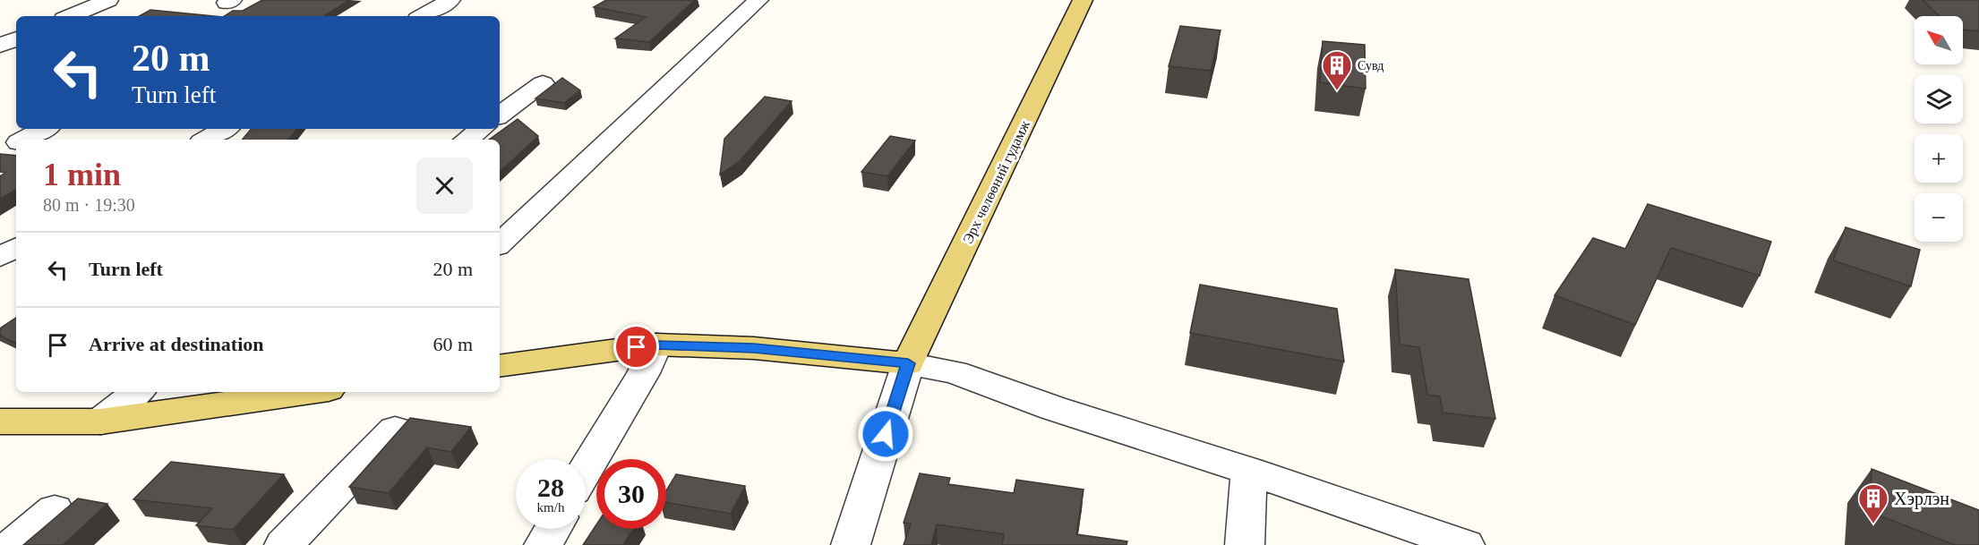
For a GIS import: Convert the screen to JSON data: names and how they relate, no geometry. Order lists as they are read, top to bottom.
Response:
{
  "streets": {
    "main road": ["Эрх чөлөөний гудамж"]
  },
  "places": {
    "building": ["Сувд", "Хэрлэн"]
  },
  "north": "top left",
  "page": {
    "map_buttons": ["+", "−"],
    "turn": ["20 m", "Turn left"],
    "heading": ["1 min", "80 m · 19:30"],
    "list": [
      {
        "name": "Turn left",
        "value": "20 m"
      },
      {
        "name": "Arrive at destination",
        "value": "60 m"
      }
    ],
    "speed": "28 km/h",
    "limit": "30"
  }
}
